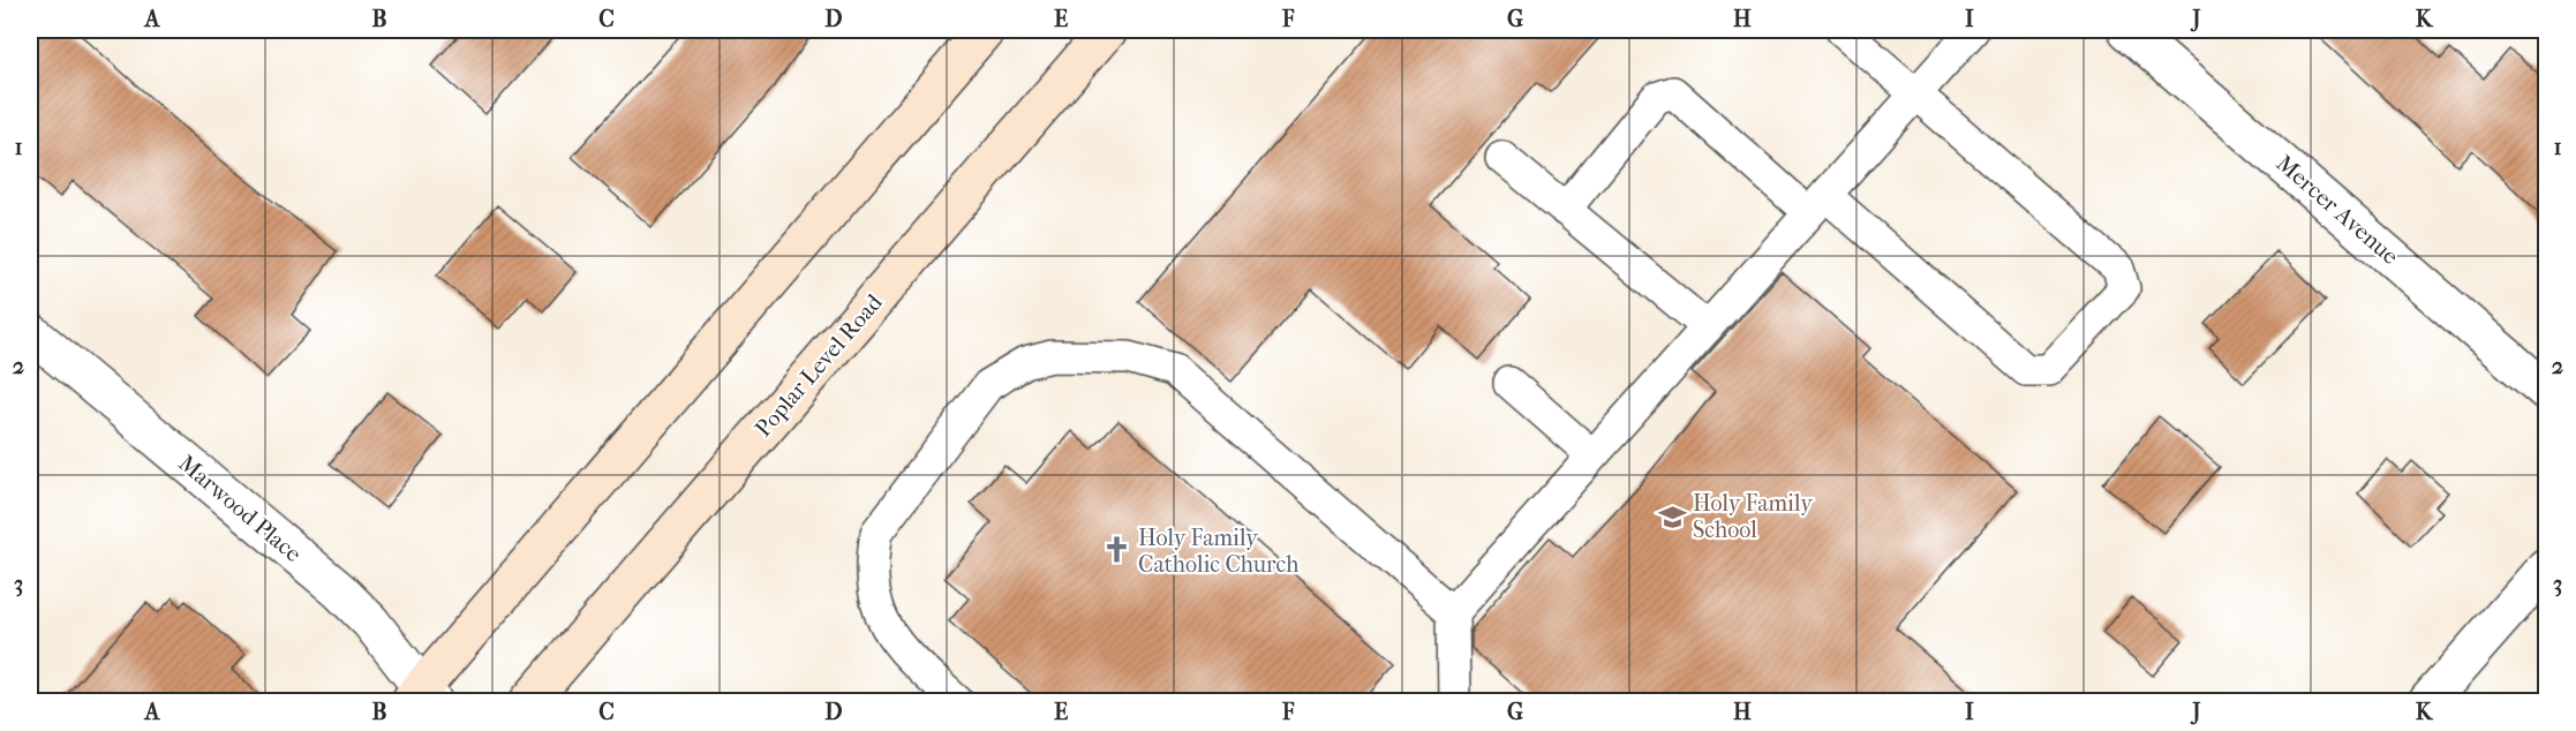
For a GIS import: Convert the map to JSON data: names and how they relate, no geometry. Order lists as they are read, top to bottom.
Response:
{
  "streets": {
    "main road": ["Poplar Level Road"],
    "street": ["Mercer Avenue", "Marwood Place"]
  },
  "places": {
    "school or university": ["Holy Family School"],
    "church": ["Holy Family Catholic Church"]
  },
  "grid": {
    "columns": [
      "A",
      "B",
      "C",
      "D",
      "E",
      "F",
      "G",
      "H",
      "I",
      "J",
      "K"
    ],
    "rows": ["1", "2", "3"]
  }
}
